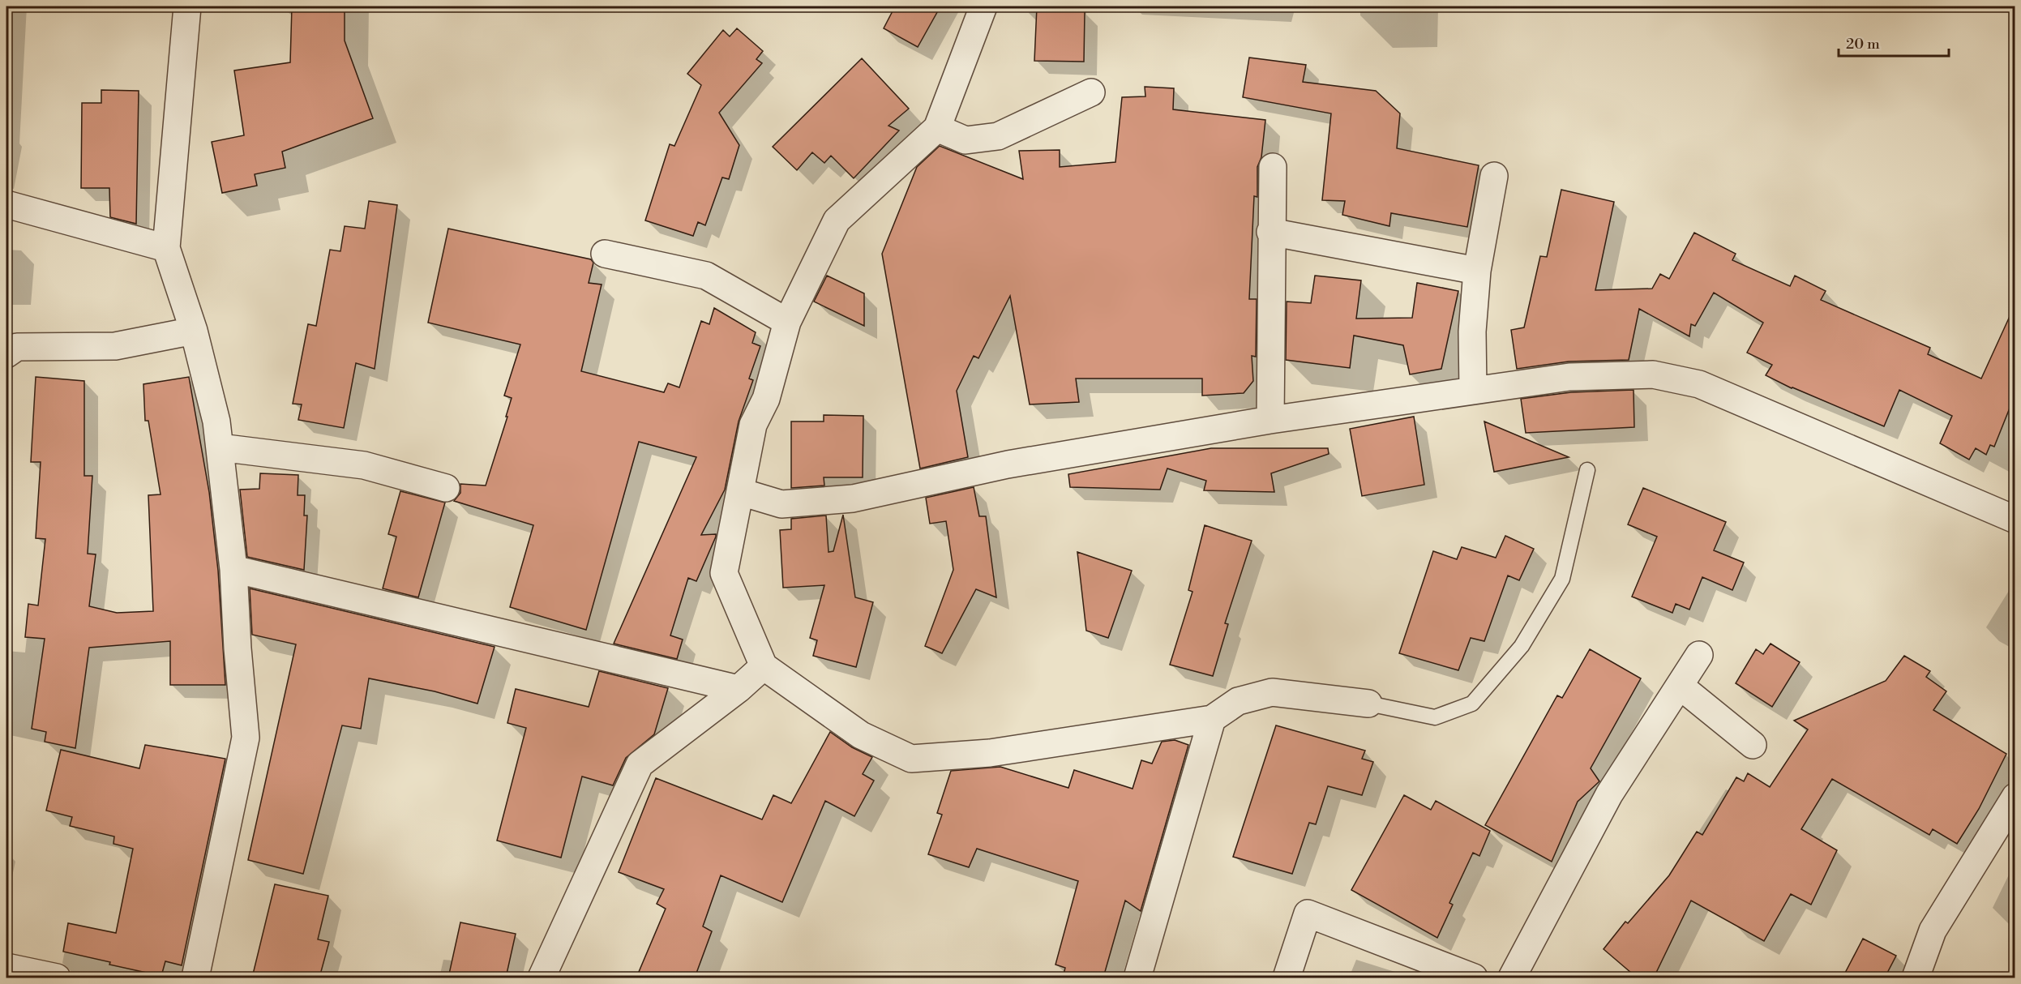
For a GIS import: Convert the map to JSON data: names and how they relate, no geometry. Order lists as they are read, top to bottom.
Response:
{
  "scale_bar": "20 m"
}
